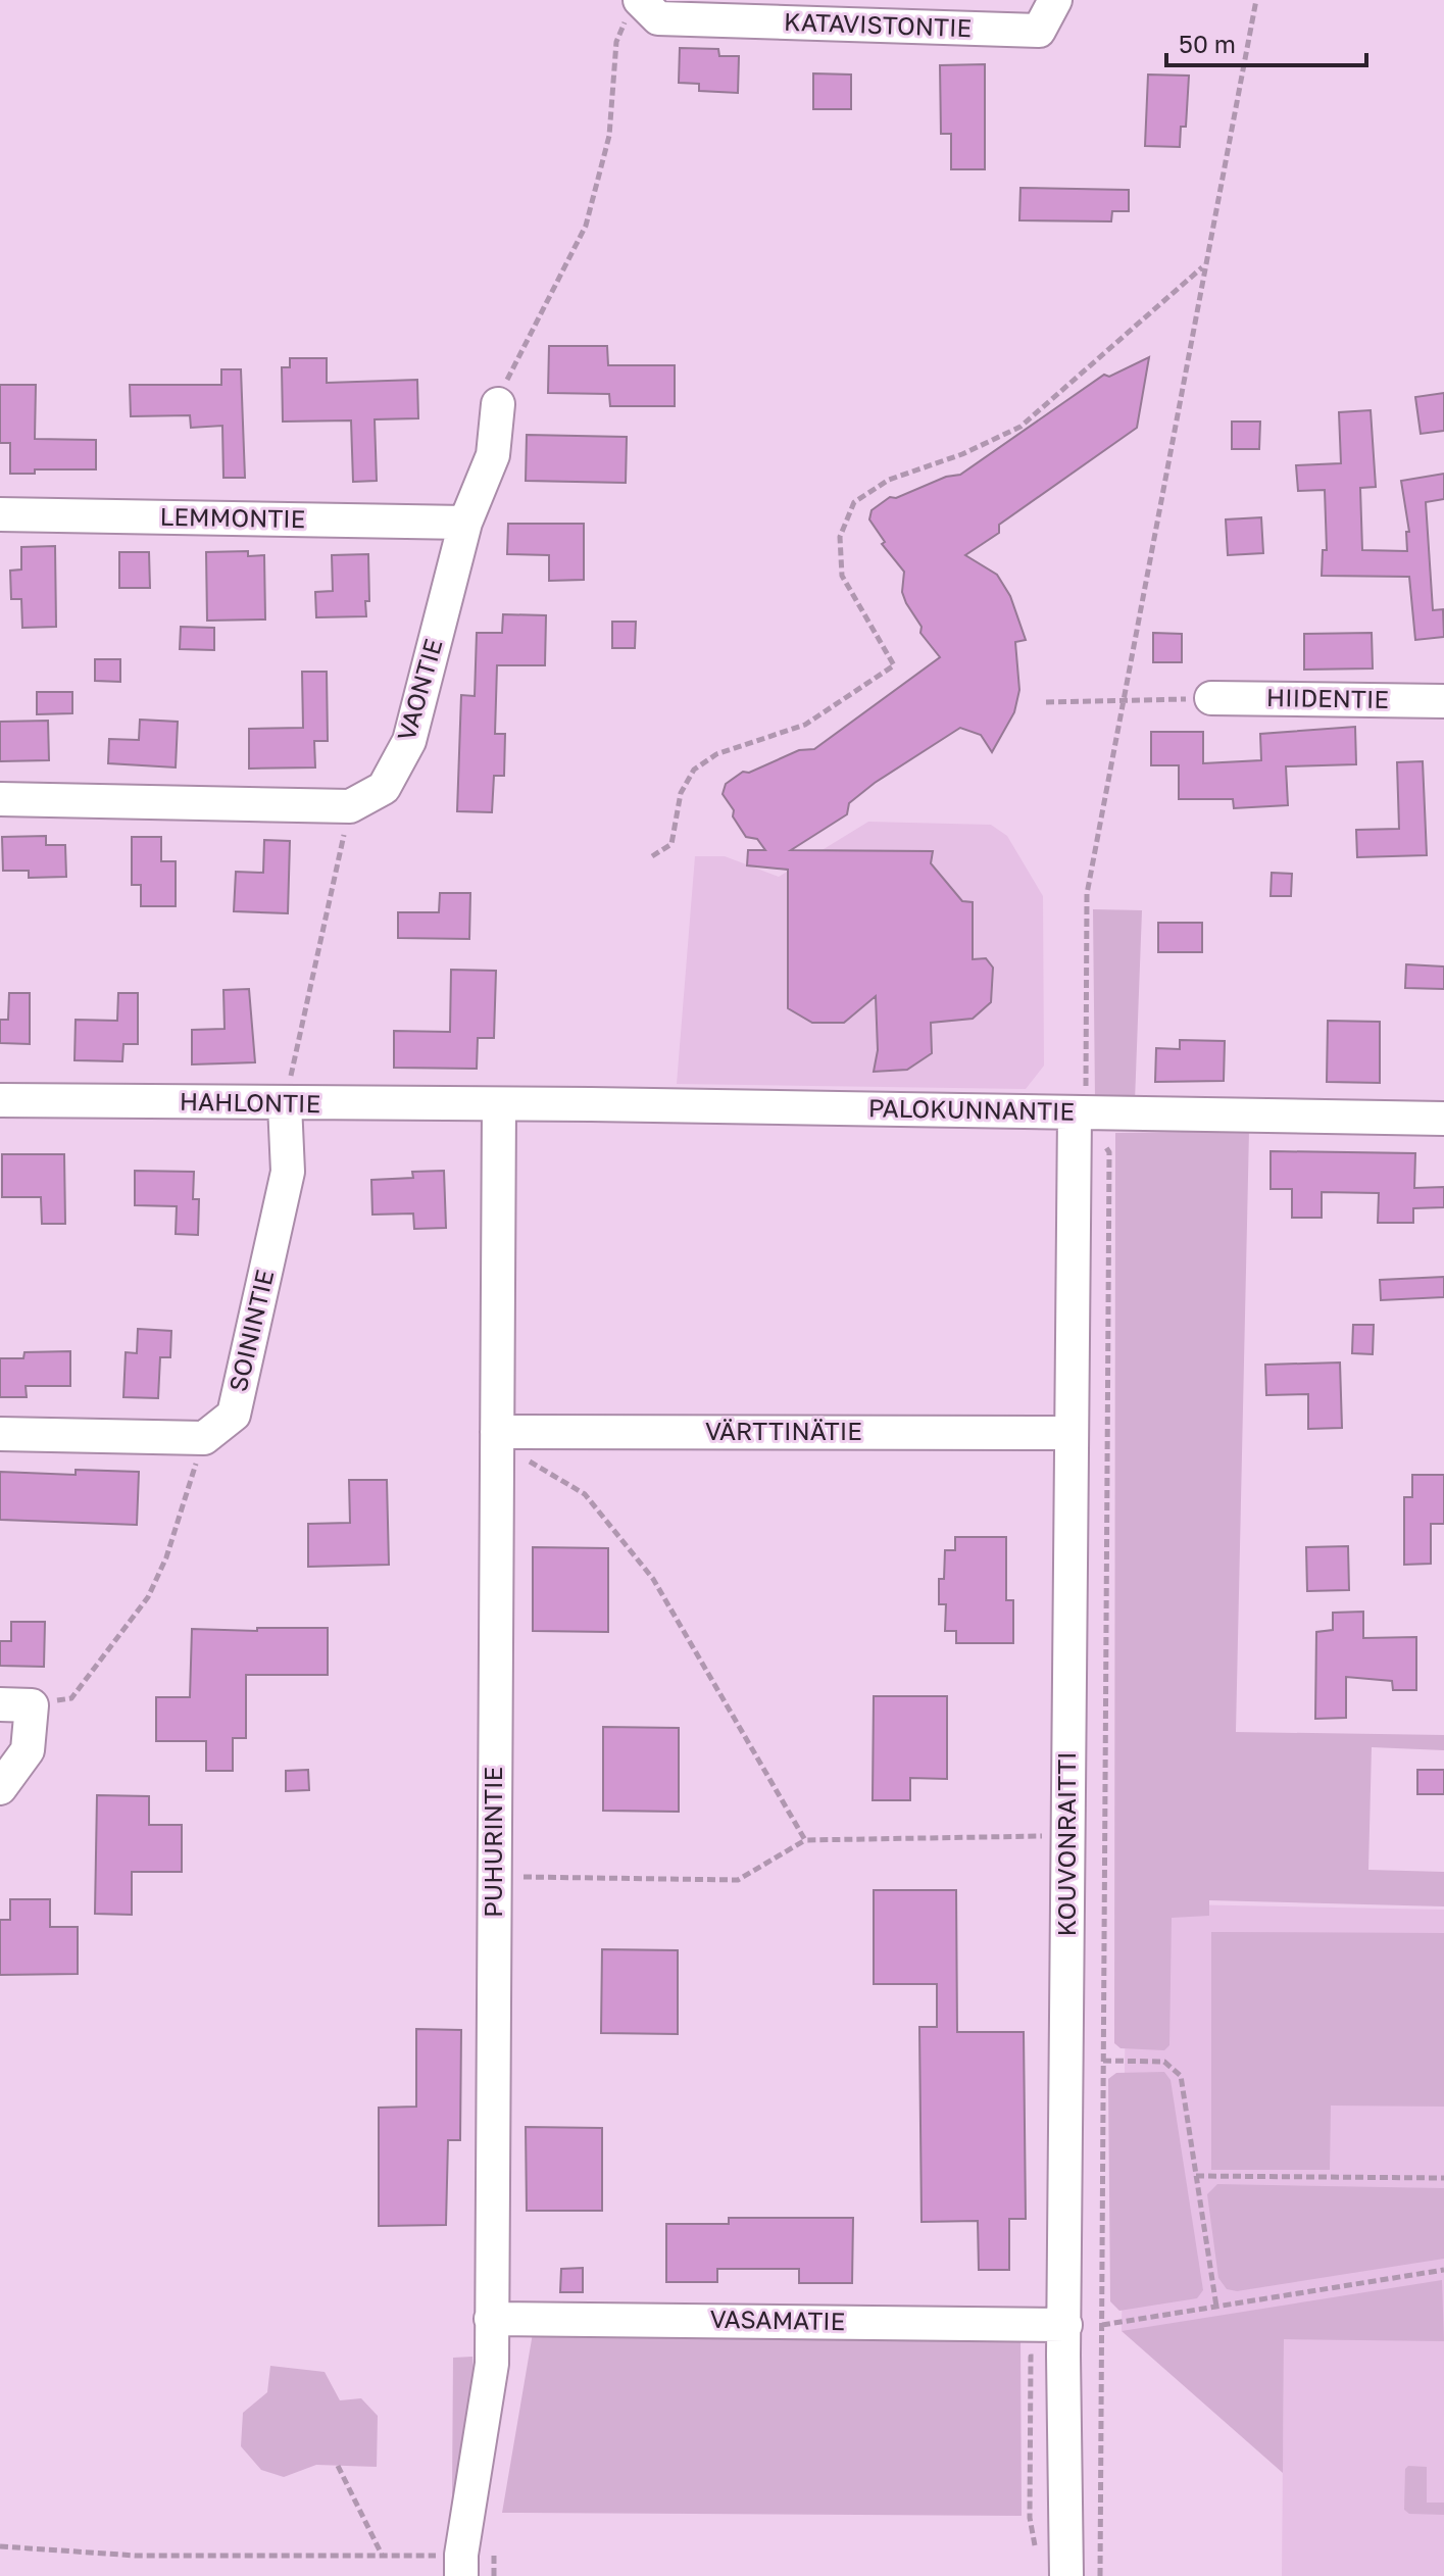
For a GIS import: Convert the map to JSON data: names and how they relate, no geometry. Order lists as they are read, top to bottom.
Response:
{
  "streets": {
    "street": [
      "KATAVISTONTIE",
      "LEMMONTIE",
      "VAONTIE",
      "HIIDENTIE",
      "HAHLONTIE",
      "PALOKUNNANTIE",
      "SOININTIE",
      "VÄRTTINÄTIE",
      "PUHURINTIE",
      "KOUVONRAITTI",
      "VASAMATIE"
    ]
  },
  "crossings": [
    ["LEMMONTIE", "VAONTIE"],
    ["HAHLONTIE", "PALOKUNNANTIE"],
    ["HAHLONTIE", "SOININTIE"],
    ["HAHLONTIE", "PUHURINTIE"],
    ["PALOKUNNANTIE", "PUHURINTIE"],
    ["PALOKUNNANTIE", "KOUVONRAITTI"],
    ["VÄRTTINÄTIE", "PUHURINTIE"],
    ["VÄRTTINÄTIE", "KOUVONRAITTI"],
    ["PUHURINTIE", "VASAMATIE"],
    ["KOUVONRAITTI", "VASAMATIE"]
  ],
  "scale_bar": "50 m"
}
